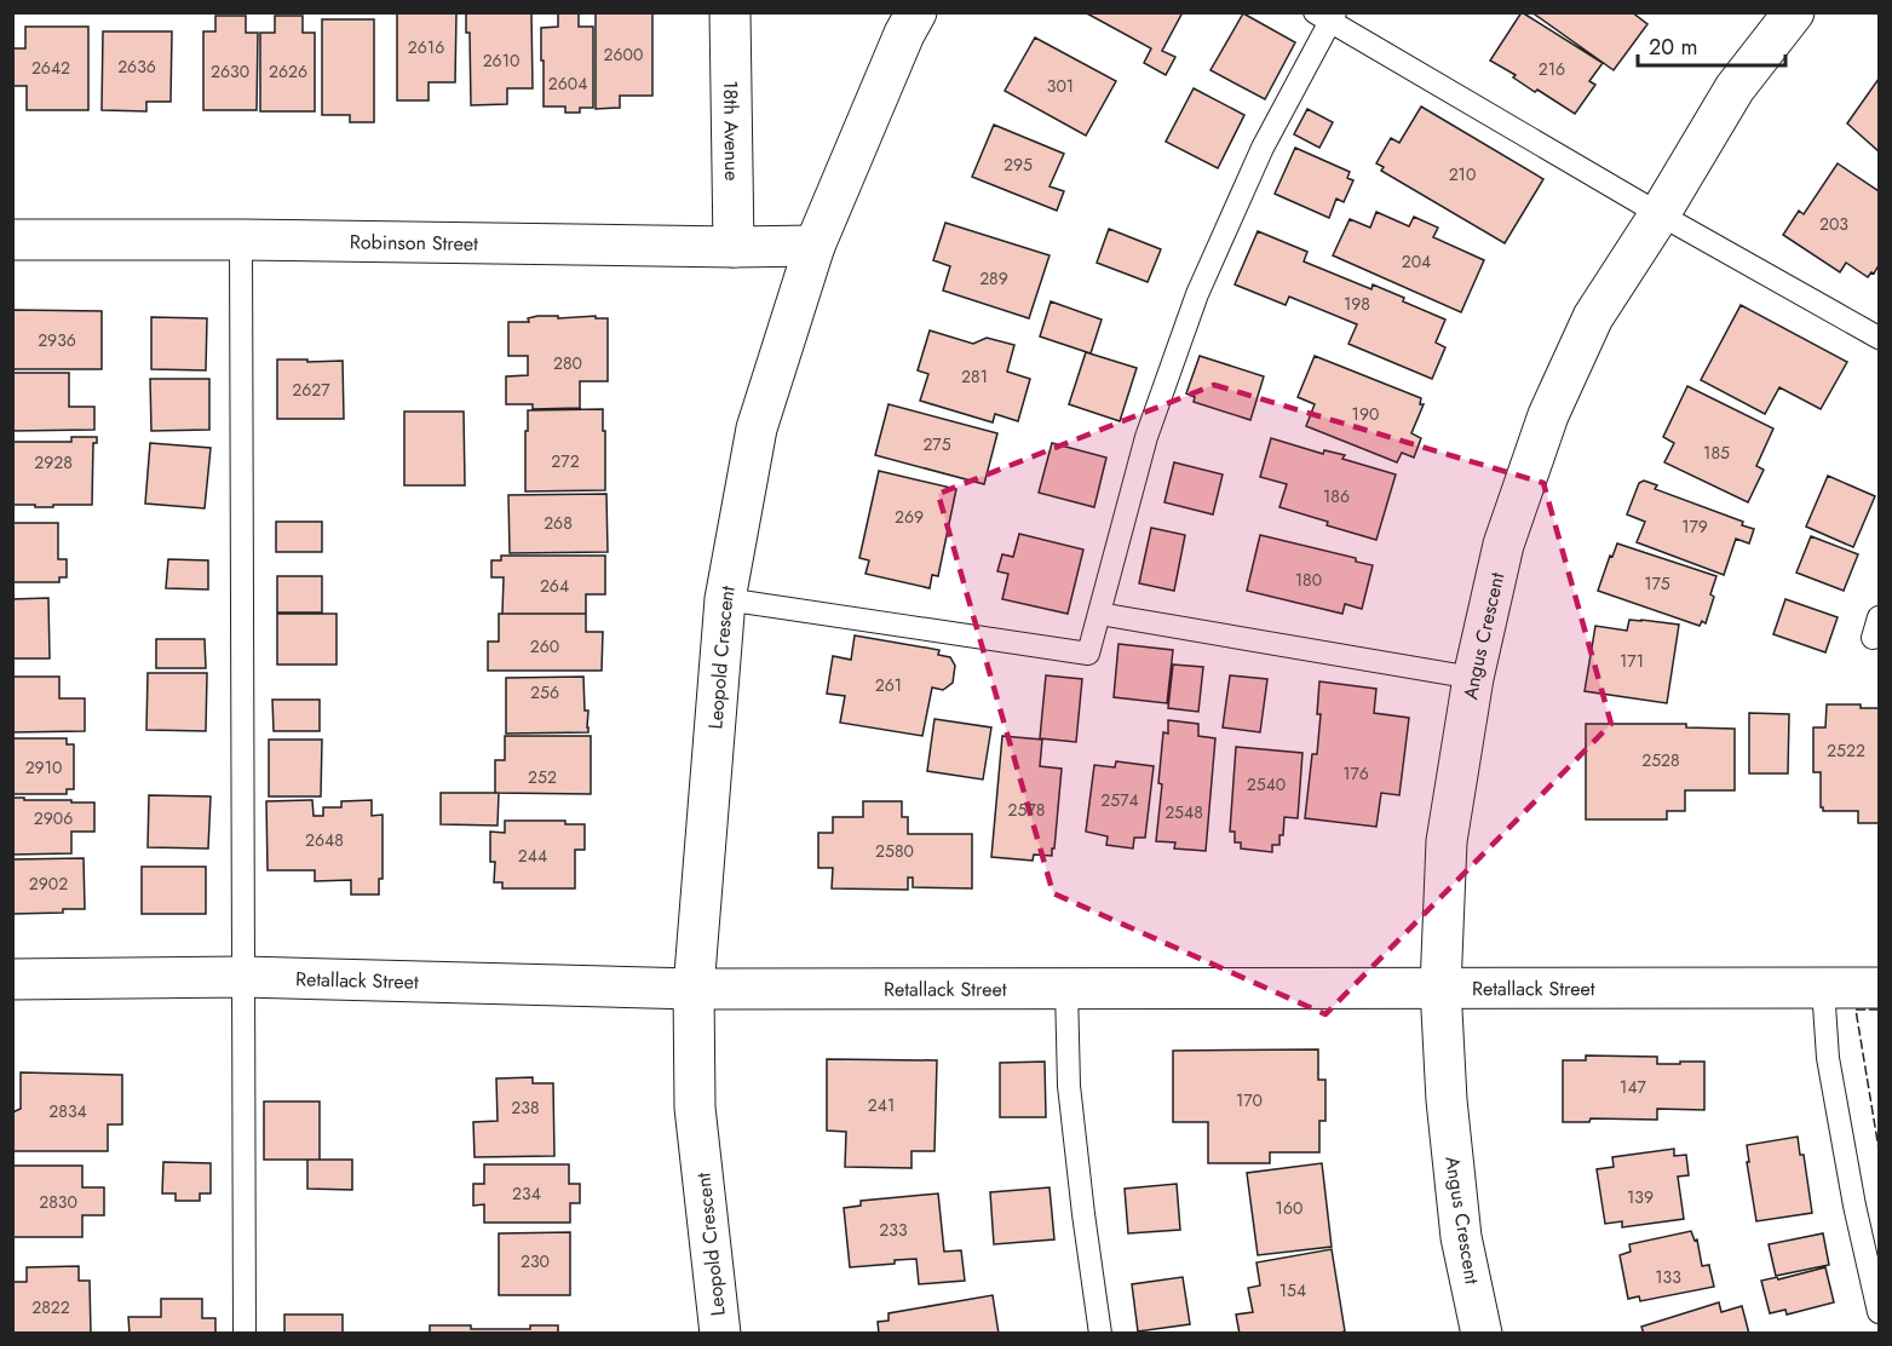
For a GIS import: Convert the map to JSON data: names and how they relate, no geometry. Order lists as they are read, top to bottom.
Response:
{
  "streets": {
    "street": [
      "18th Avenue",
      "Robinson Street",
      "Angus Crescent",
      "Leopold Crescent",
      "Retallack Street"
    ]
  },
  "crossings": [
    ["18th Avenue", "Robinson Street"],
    ["Robinson Street", "Leopold Crescent"],
    ["Angus Crescent", "Retallack Street"],
    ["Leopold Crescent", "Retallack Street"]
  ],
  "house_numbers": [
    "2616",
    "2600",
    "2610",
    "2636",
    "2642",
    "216",
    "2630",
    "2626",
    "2604",
    "301",
    "295",
    "210",
    "203",
    "204",
    "289",
    "198",
    "2936",
    "280",
    "281",
    "2627",
    "190",
    "275",
    "185",
    "272",
    "2928",
    "186",
    "269",
    "268",
    "179",
    "180",
    "175",
    "264",
    "260",
    "171",
    "261",
    "256",
    "2522",
    "2528",
    "2910",
    "176",
    "252",
    "2540",
    "2574",
    "2578",
    "2548",
    "2906",
    "2648",
    "2580",
    "244",
    "2902",
    "147",
    "170",
    "241",
    "238",
    "2834",
    "234",
    "139",
    "2830",
    "160",
    "233",
    "230",
    "133",
    "154",
    "2822"
  ],
  "scale_bar": "20 m"
}
